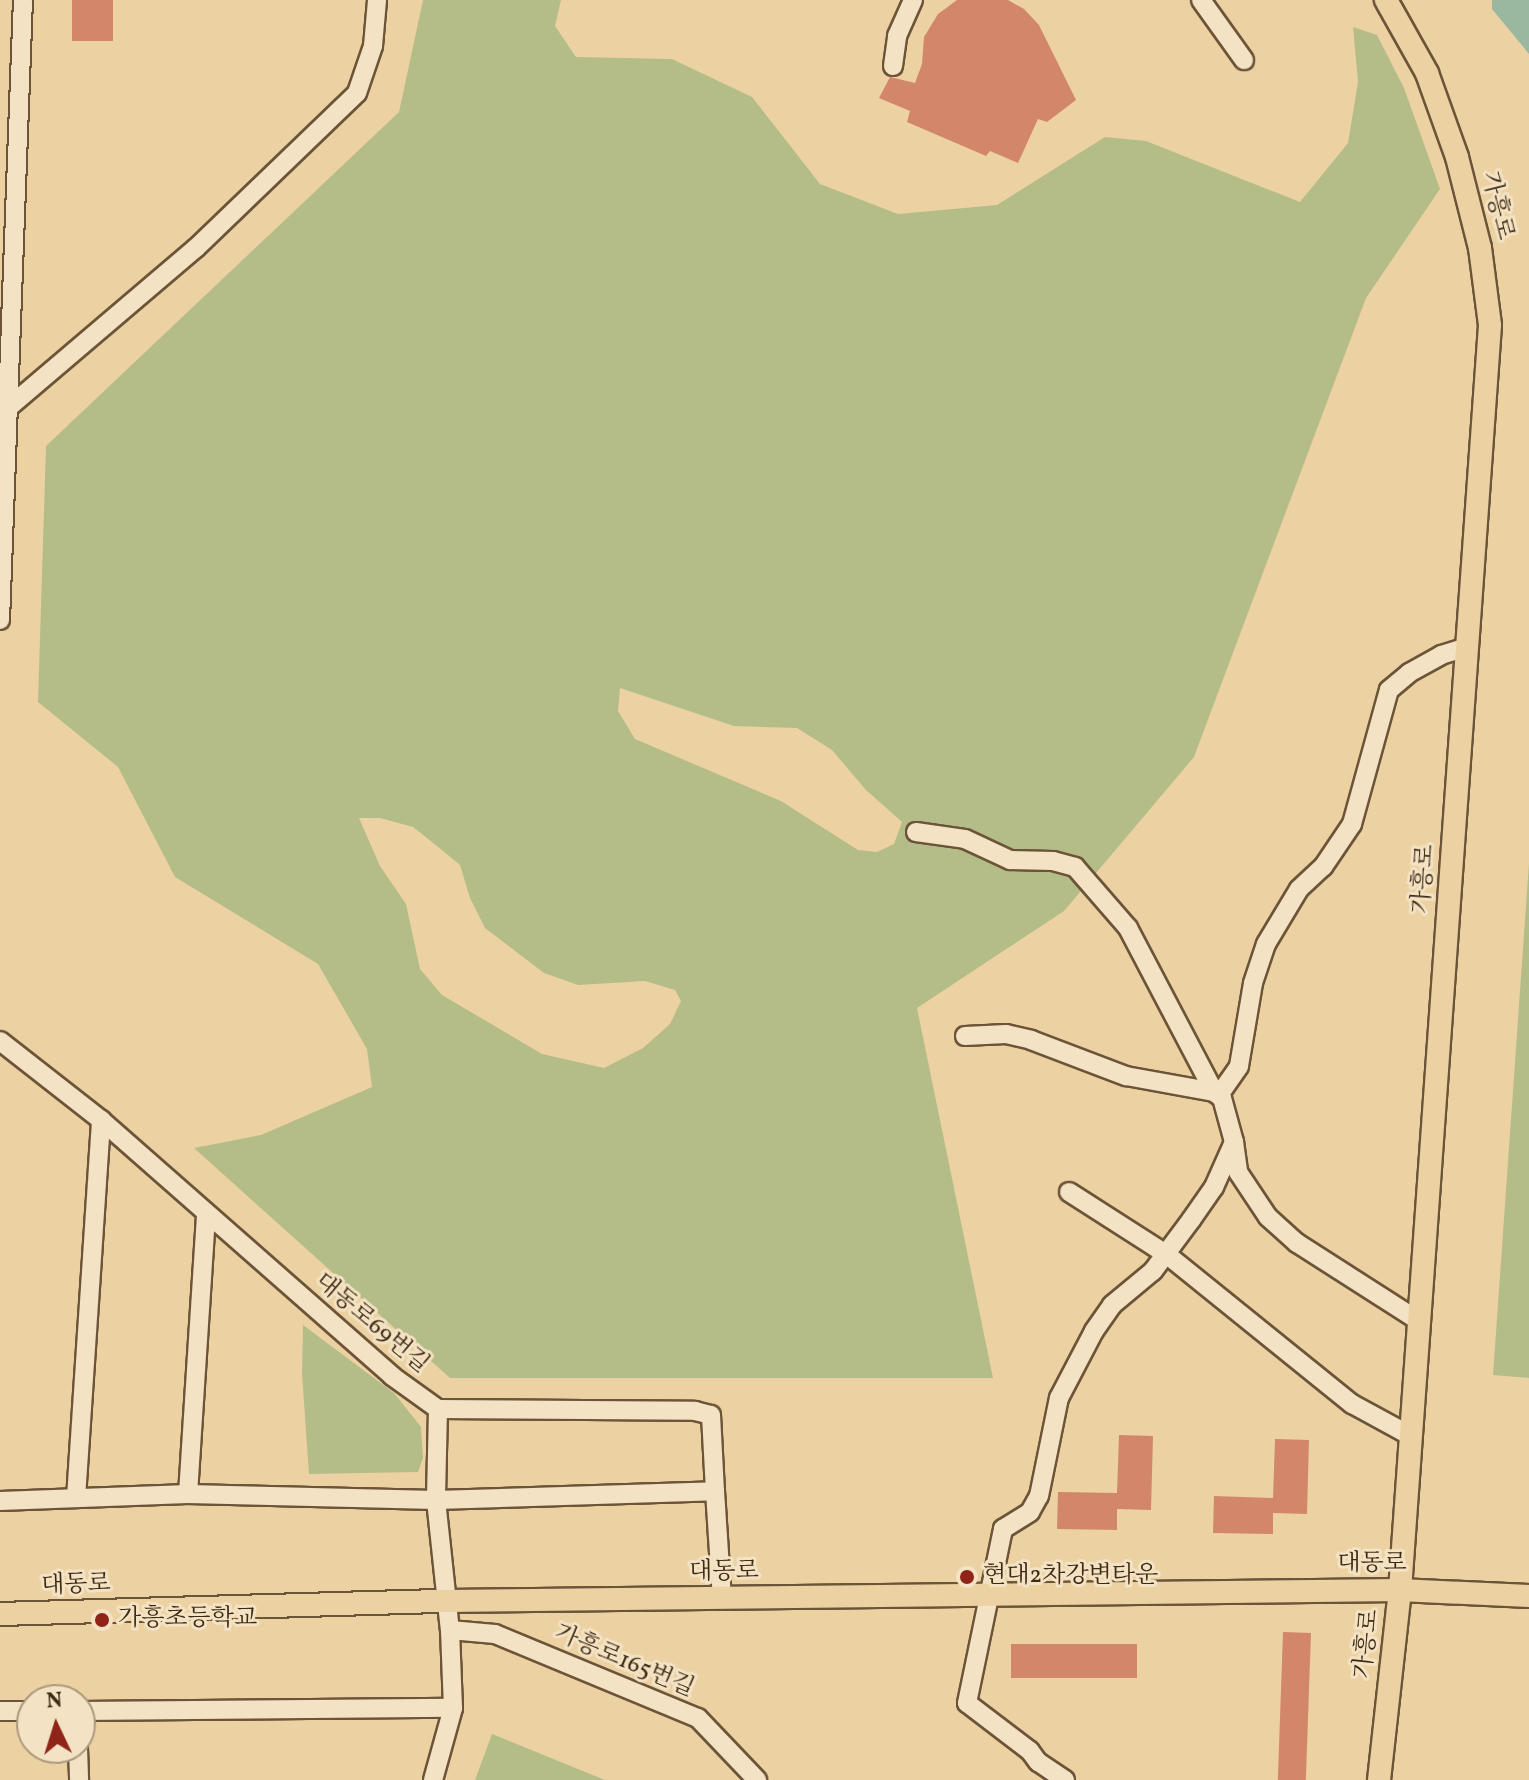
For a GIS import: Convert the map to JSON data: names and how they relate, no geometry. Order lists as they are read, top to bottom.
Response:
{
  "streets": {
    "main road": ["가흥로", "대동로"],
    "street": ["대동로69번길", "가흥로165번길"]
  },
  "crossings": [
    ["가흥로", "대동로"]
  ],
  "places": ["현대2차강변타운", "가흥초등학교"],
  "north": "top"
}
